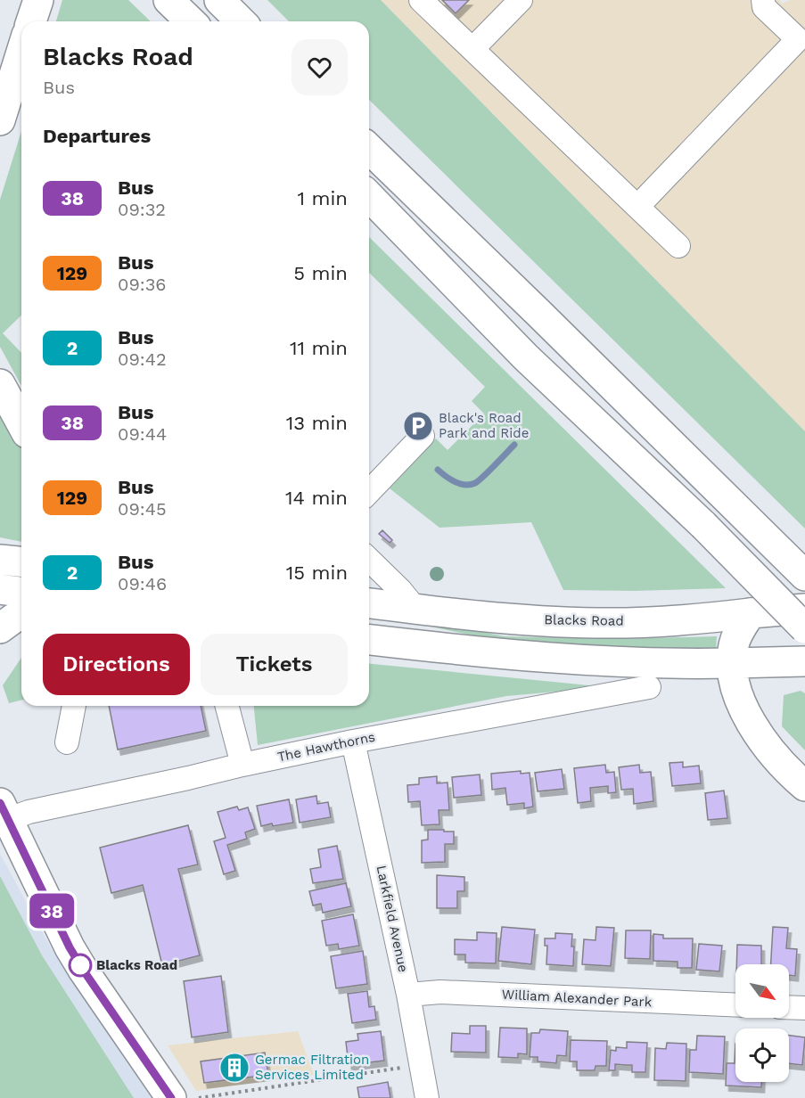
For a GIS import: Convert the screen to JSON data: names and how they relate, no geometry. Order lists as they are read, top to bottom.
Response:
{
  "streets": {
    "main road": ["Blacks Road"],
    "street": ["The Hawthorns", "Larkfield Avenue", "William Alexander Park"]
  },
  "crossings": [
    ["The Hawthorns", "Larkfield Avenue"],
    ["Larkfield Avenue", "William Alexander Park"]
  ],
  "places": {
    "parking": ["Black's Road Park and Ride"],
    "other": ["Blacks Road"],
    "building": ["Germac Filtration Services Limited"]
  },
  "lines": ["bus line 38"],
  "north": "bottom right",
  "page": {
    "on_map": "38",
    "heading": [
      ["Blacks Road", "Bus"],
      "Departures"
    ],
    "list": [
      {
        "mark": "38",
        "name": "Bus",
        "note": "09:32",
        "value": "1 min"
      },
      {
        "mark": "129",
        "name": "Bus",
        "note": "09:36",
        "value": "5 min"
      },
      {
        "mark": "2",
        "name": "Bus",
        "note": "09:42",
        "value": "11 min"
      },
      {
        "mark": "38",
        "name": "Bus",
        "note": "09:44",
        "value": "13 min"
      },
      {
        "mark": "129",
        "name": "Bus",
        "note": "09:45",
        "value": "14 min"
      },
      {
        "mark": "2",
        "name": "Bus",
        "note": "09:46",
        "value": "15 min"
      }
    ],
    "buttons": ["Directions", "Tickets"]
  }
}
